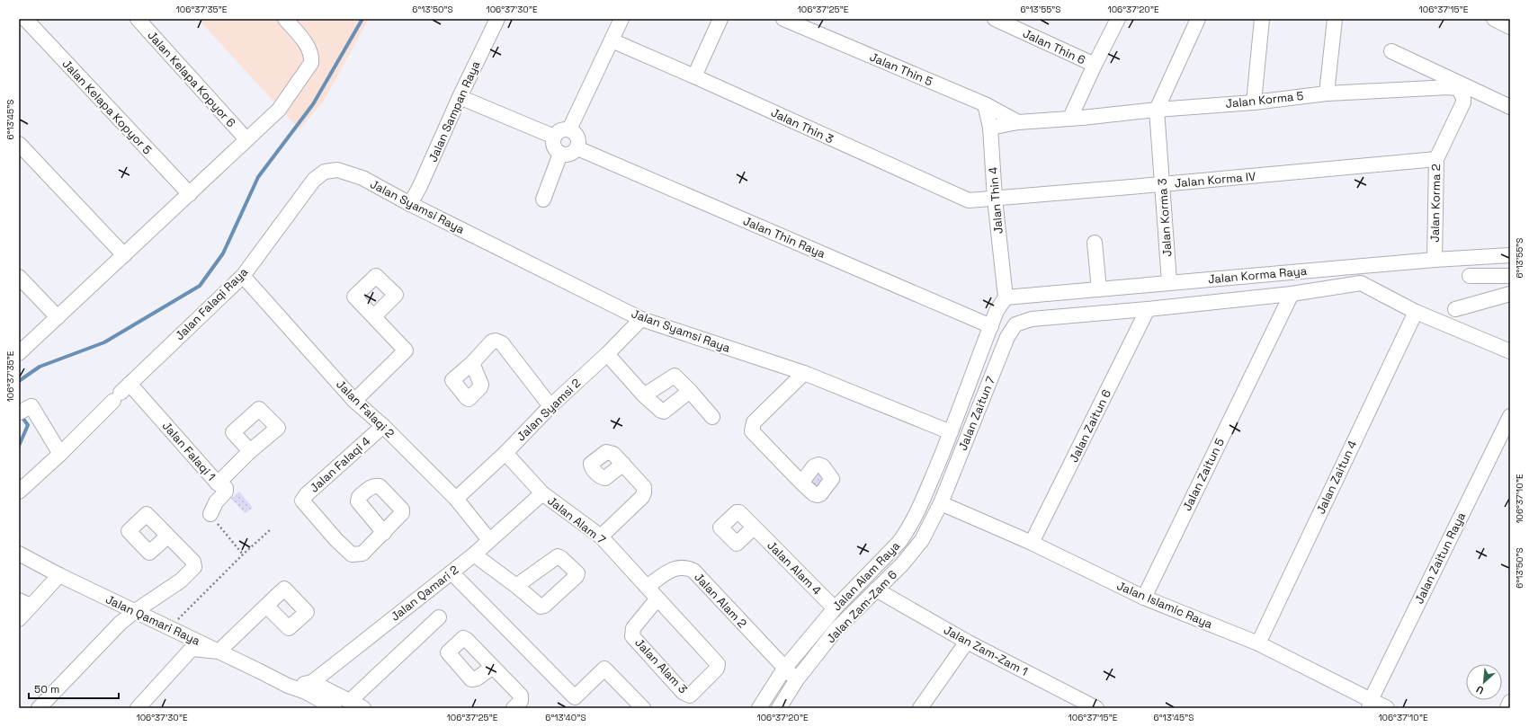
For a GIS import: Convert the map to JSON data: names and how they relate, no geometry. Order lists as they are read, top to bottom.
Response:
{
  "streets": {
    "street": [
      "Jalan Thin 6",
      "Jalan Thin 5",
      "Jalan Kelapa Kopyor 6",
      "Jalan Korma 5",
      "Jalan Kelapa Kopyor 5",
      "Jalan Sampan Raya",
      "Jalan Thin 3",
      "Jalan Korma IV",
      "Jalan Thin 4",
      "Jalan Korma 2",
      "Jalan Syamsi Raya",
      "Jalan Korma 3",
      "Jalan Thin Raya",
      "Jalan Korma Raya",
      "Jalan Falaqi Raya",
      "Jalan Falaqi 2",
      "Jalan Syamsi 2",
      "Jalan Zaitun 7",
      "Jalan Zaitun 6",
      "Jalan Falaqi 1",
      "Jalan Falaqi 4",
      "Jalan Zaitun 5",
      "Jalan Zaitun 4",
      "Jalan Alam 7",
      "Jalan Zaitun Raya",
      "Jalan Alam 4",
      "Jalan Alam Raya",
      "Jalan Qamari 2",
      "Jalan Alam 2",
      "Jalan Islamic Raya",
      "Jalan Zam-Zam 6",
      "Jalan Qamari Raya",
      "Jalan Zam-Zam 1",
      "Jalan Alam 3"
    ]
  },
  "crossings": [
    ["Jalan Thin 5", "Jalan Korma 5"],
    ["Jalan Thin 5", "Jalan Thin 4"],
    ["Jalan Korma 5", "Jalan Thin 4"],
    ["Jalan Korma 5", "Jalan Korma 2"],
    ["Jalan Korma 5", "Jalan Korma 3"],
    ["Jalan Sampan Raya", "Jalan Syamsi Raya"],
    ["Jalan Thin 3", "Jalan Korma IV"],
    ["Jalan Thin 3", "Jalan Thin 4"],
    ["Jalan Korma IV", "Jalan Thin 4"],
    ["Jalan Korma IV", "Jalan Korma 2"],
    ["Jalan Korma IV", "Jalan Korma 3"],
    ["Jalan Thin 4", "Jalan Korma Raya"],
    ["Jalan Thin 4", "Jalan Alam Raya"],
    ["Jalan Korma 2", "Jalan Korma Raya"],
    ["Jalan Syamsi Raya", "Jalan Falaqi Raya"],
    ["Jalan Syamsi Raya", "Jalan Syamsi 2"],
    ["Jalan Syamsi Raya", "Jalan Alam Raya"],
    ["Jalan Korma 3", "Jalan Korma Raya"],
    ["Jalan Thin Raya", "Jalan Alam Raya"],
    ["Jalan Korma Raya", "Jalan Alam Raya"],
    ["Jalan Falaqi Raya", "Jalan Falaqi 2"],
    ["Jalan Falaqi Raya", "Jalan Falaqi 1"],
    ["Jalan Falaqi 2", "Jalan Syamsi 2"],
    ["Jalan Falaqi 2", "Jalan Falaqi 4"],
    ["Jalan Falaqi 2", "Jalan Qamari 2"],
    ["Jalan Syamsi 2", "Jalan Alam 7"],
    ["Jalan Zaitun 7", "Jalan Zaitun 6"],
    ["Jalan Zaitun 7", "Jalan Islamic Raya"],
    ["Jalan Zaitun 7", "Jalan Zam-Zam 6"],
    ["Jalan Zaitun 6", "Jalan Islamic Raya"],
    ["Jalan Zaitun 5", "Jalan Islamic Raya"],
    ["Jalan Zaitun 4", "Jalan Islamic Raya"],
    ["Jalan Alam 7", "Jalan Qamari 2"],
    ["Jalan Alam 7", "Jalan Alam 2"],
    ["Jalan Alam 7", "Jalan Alam 3"],
    ["Jalan Zaitun Raya", "Jalan Islamic Raya"],
    ["Jalan Alam 4", "Jalan Alam Raya"],
    ["Jalan Alam Raya", "Jalan Alam 2"],
    ["Jalan Qamari 2", "Jalan Qamari Raya"],
    ["Jalan Alam 2", "Jalan Zam-Zam 6"],
    ["Jalan Alam 2", "Jalan Alam 3"],
    ["Jalan Islamic Raya", "Jalan Zam-Zam 6"],
    ["Jalan Zam-Zam 6", "Jalan Zam-Zam 1"]
  ],
  "scale_bar": "50 m",
  "north": "bottom left",
  "coordinates": [
    "106°37'35\"E",
    "6°13'50\"S",
    "106°37'30\"E",
    "106°37'25\"E",
    "6°13'55\"S",
    "106°37'20\"E",
    "106°37'15\"E",
    "6°13'45\"S",
    "106°37'10\"E",
    "6°13'40\"S"
  ]
}
